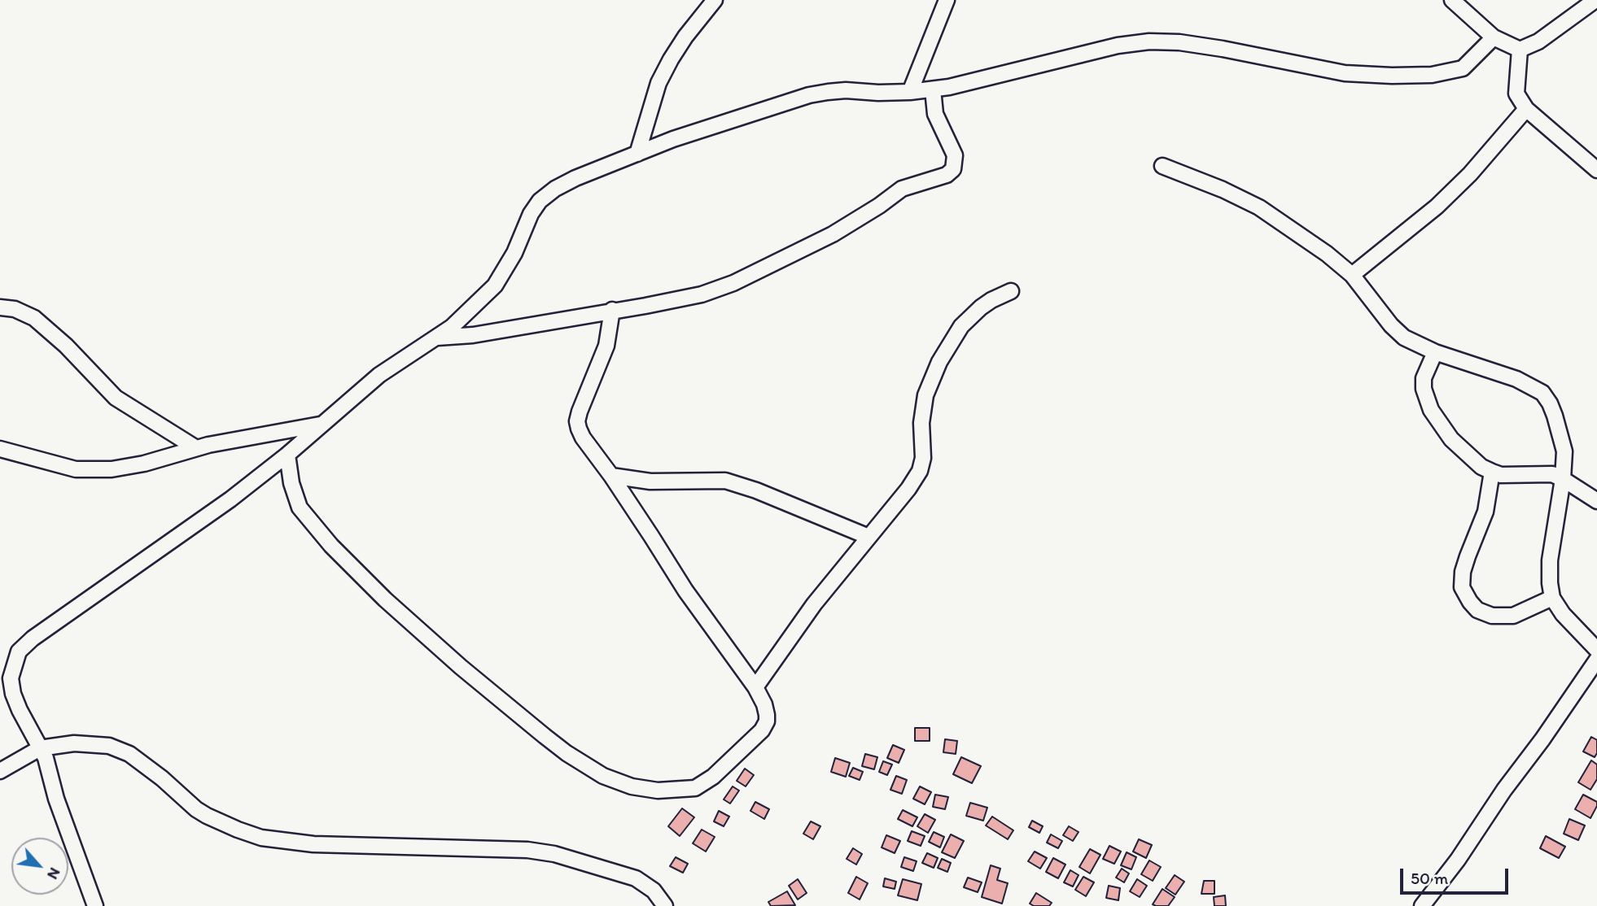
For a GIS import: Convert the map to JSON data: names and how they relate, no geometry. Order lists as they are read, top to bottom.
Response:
{
  "scale_bar": "50 m",
  "north": "bottom right"
}
